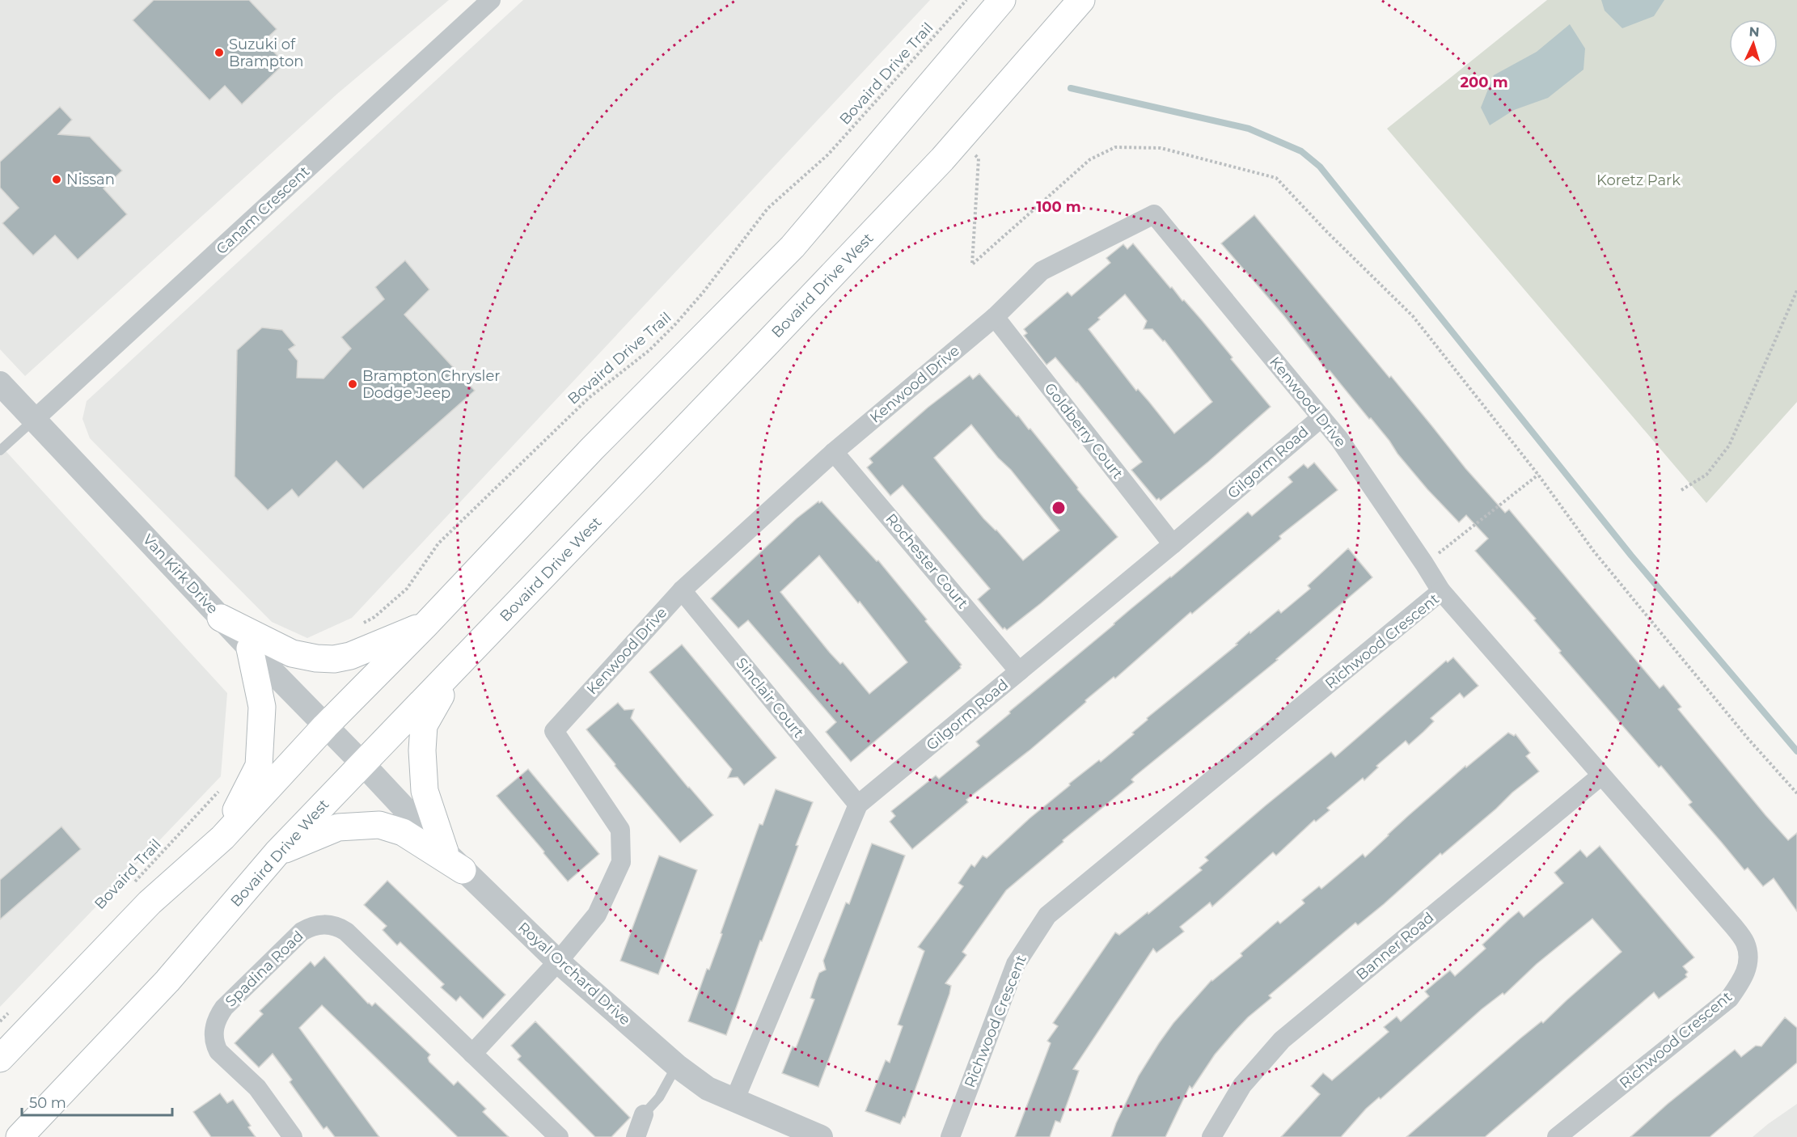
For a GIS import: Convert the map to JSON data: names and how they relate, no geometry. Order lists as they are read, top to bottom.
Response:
{
  "streets": {
    "main road": ["Bovaird Drive West"],
    "street": [
      "Canam Crescent",
      "Kenwood Drive",
      "Goldberry Court",
      "Gilgorm Road",
      "Rochester Court",
      "Van Kirk Drive",
      "Richwood Crescent",
      "Sinclair Court",
      "Banner Road",
      "Spadina Road",
      "Royal Orchard Drive"
    ],
    "path": ["Bovaird Drive Trail", "Bovaird Trail"]
  },
  "crossings": [
    ["Canam Crescent", "Van Kirk Drive"],
    ["Bovaird Drive West", "Van Kirk Drive"],
    ["Bovaird Drive West", "Royal Orchard Drive"],
    ["Kenwood Drive", "Goldberry Court"],
    ["Kenwood Drive", "Gilgorm Road"],
    ["Kenwood Drive", "Rochester Court"],
    ["Kenwood Drive", "Richwood Crescent"],
    ["Kenwood Drive", "Sinclair Court"],
    ["Kenwood Drive", "Royal Orchard Drive"],
    ["Goldberry Court", "Gilgorm Road"],
    ["Gilgorm Road", "Rochester Court"],
    ["Gilgorm Road", "Sinclair Court"],
    ["Gilgorm Road", "Royal Orchard Drive"],
    ["Van Kirk Drive", "Royal Orchard Drive"],
    ["Richwood Crescent", "Banner Road"]
  ],
  "parks": ["Koretz Park"],
  "places": ["Suzuki of Brampton", "Nissan", "Brampton Chrysler Dodge Jeep"],
  "scale_bar": "50 m",
  "north": "top",
  "rings": ["200 m", "100 m"]
}
